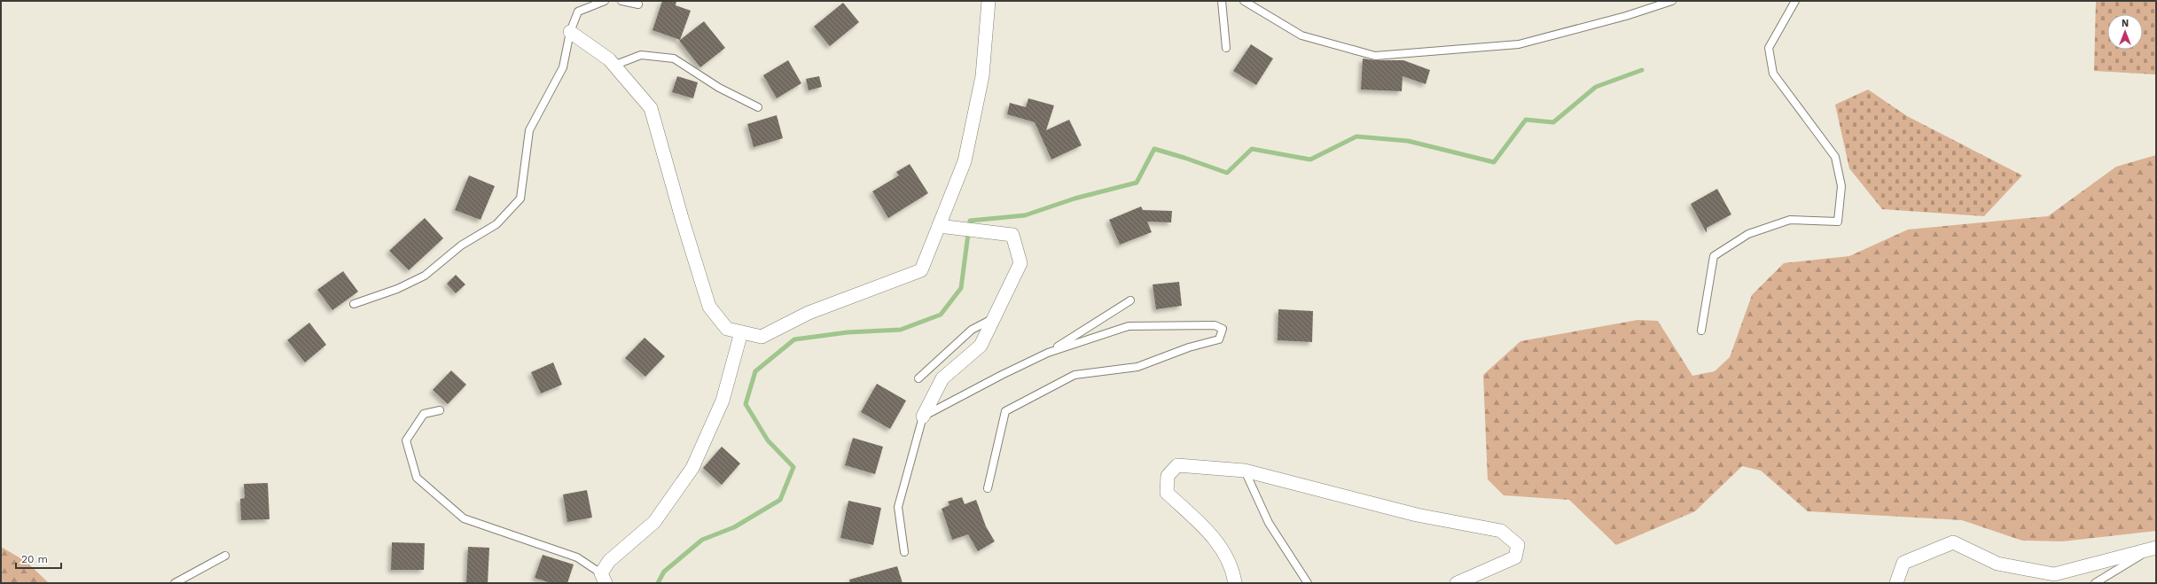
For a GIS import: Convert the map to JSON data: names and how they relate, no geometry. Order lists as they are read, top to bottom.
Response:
{
  "scale_bar": "20 m",
  "north": "top"
}
